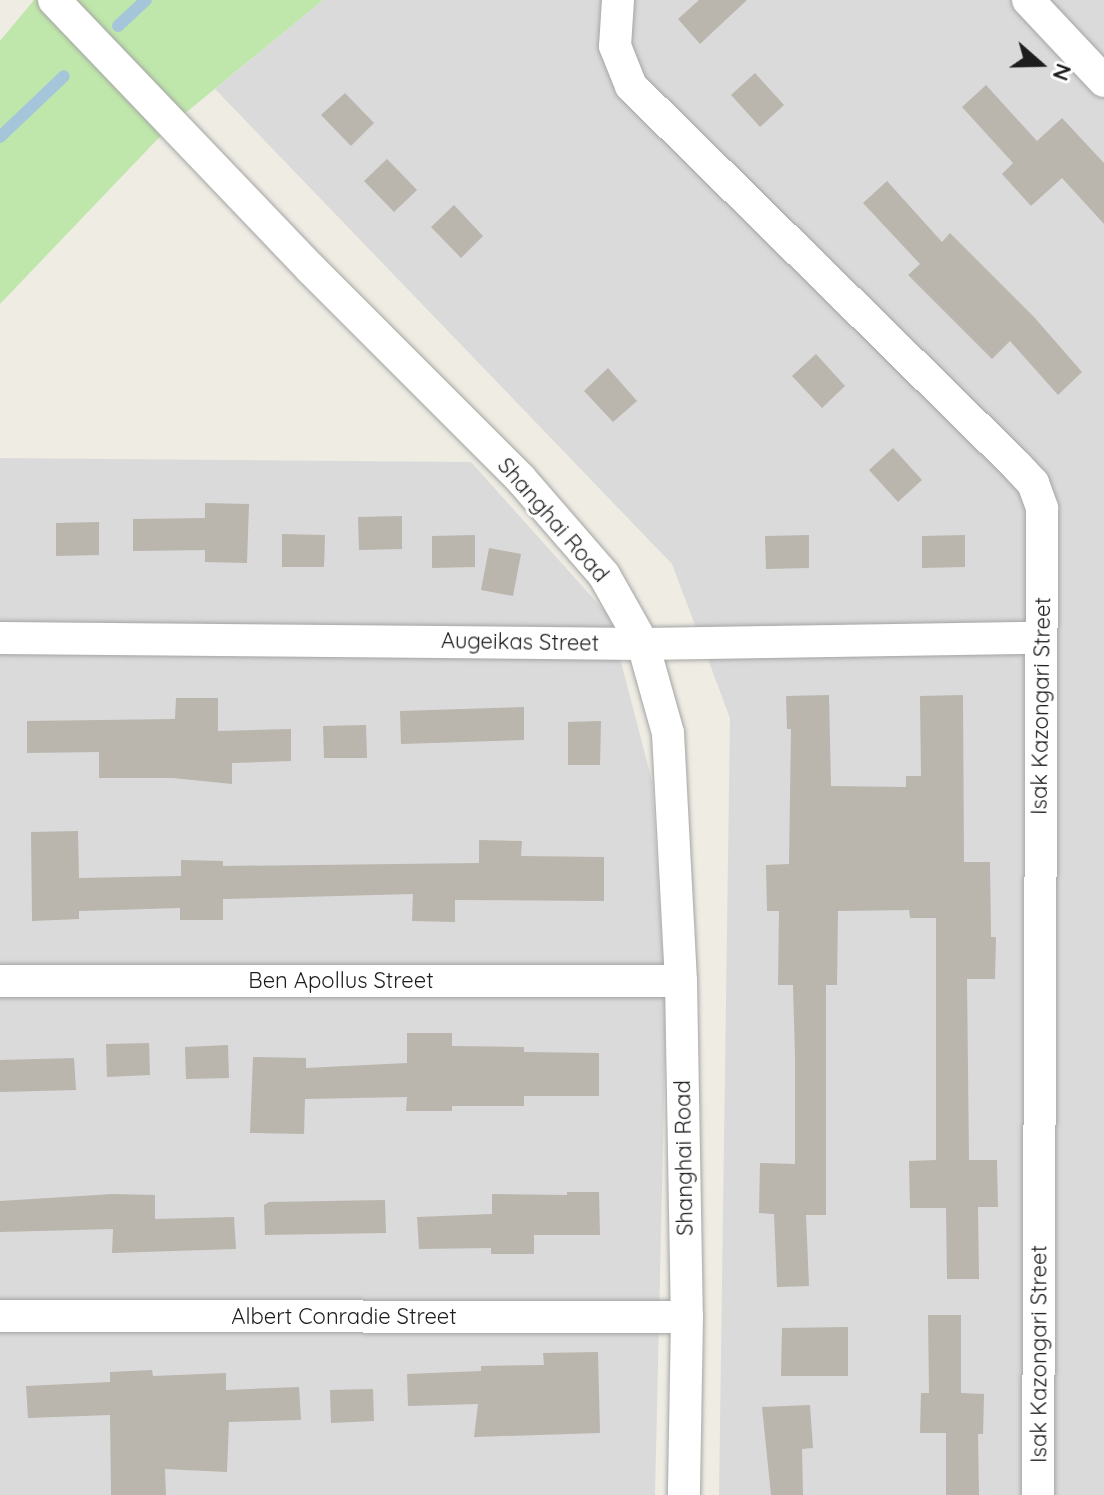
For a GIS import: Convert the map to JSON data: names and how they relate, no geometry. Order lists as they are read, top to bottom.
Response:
{
  "streets": {
    "street": [
      "Shanghai Road",
      "Augeikas Street",
      "Isak Kazongari Street",
      "Ben Apollus Street",
      "Albert Conradie Street"
    ]
  },
  "crossings": [
    ["Shanghai Road", "Augeikas Street"],
    ["Shanghai Road", "Ben Apollus Street"],
    ["Shanghai Road", "Albert Conradie Street"],
    ["Augeikas Street", "Isak Kazongari Street"]
  ],
  "north": "right"
}
